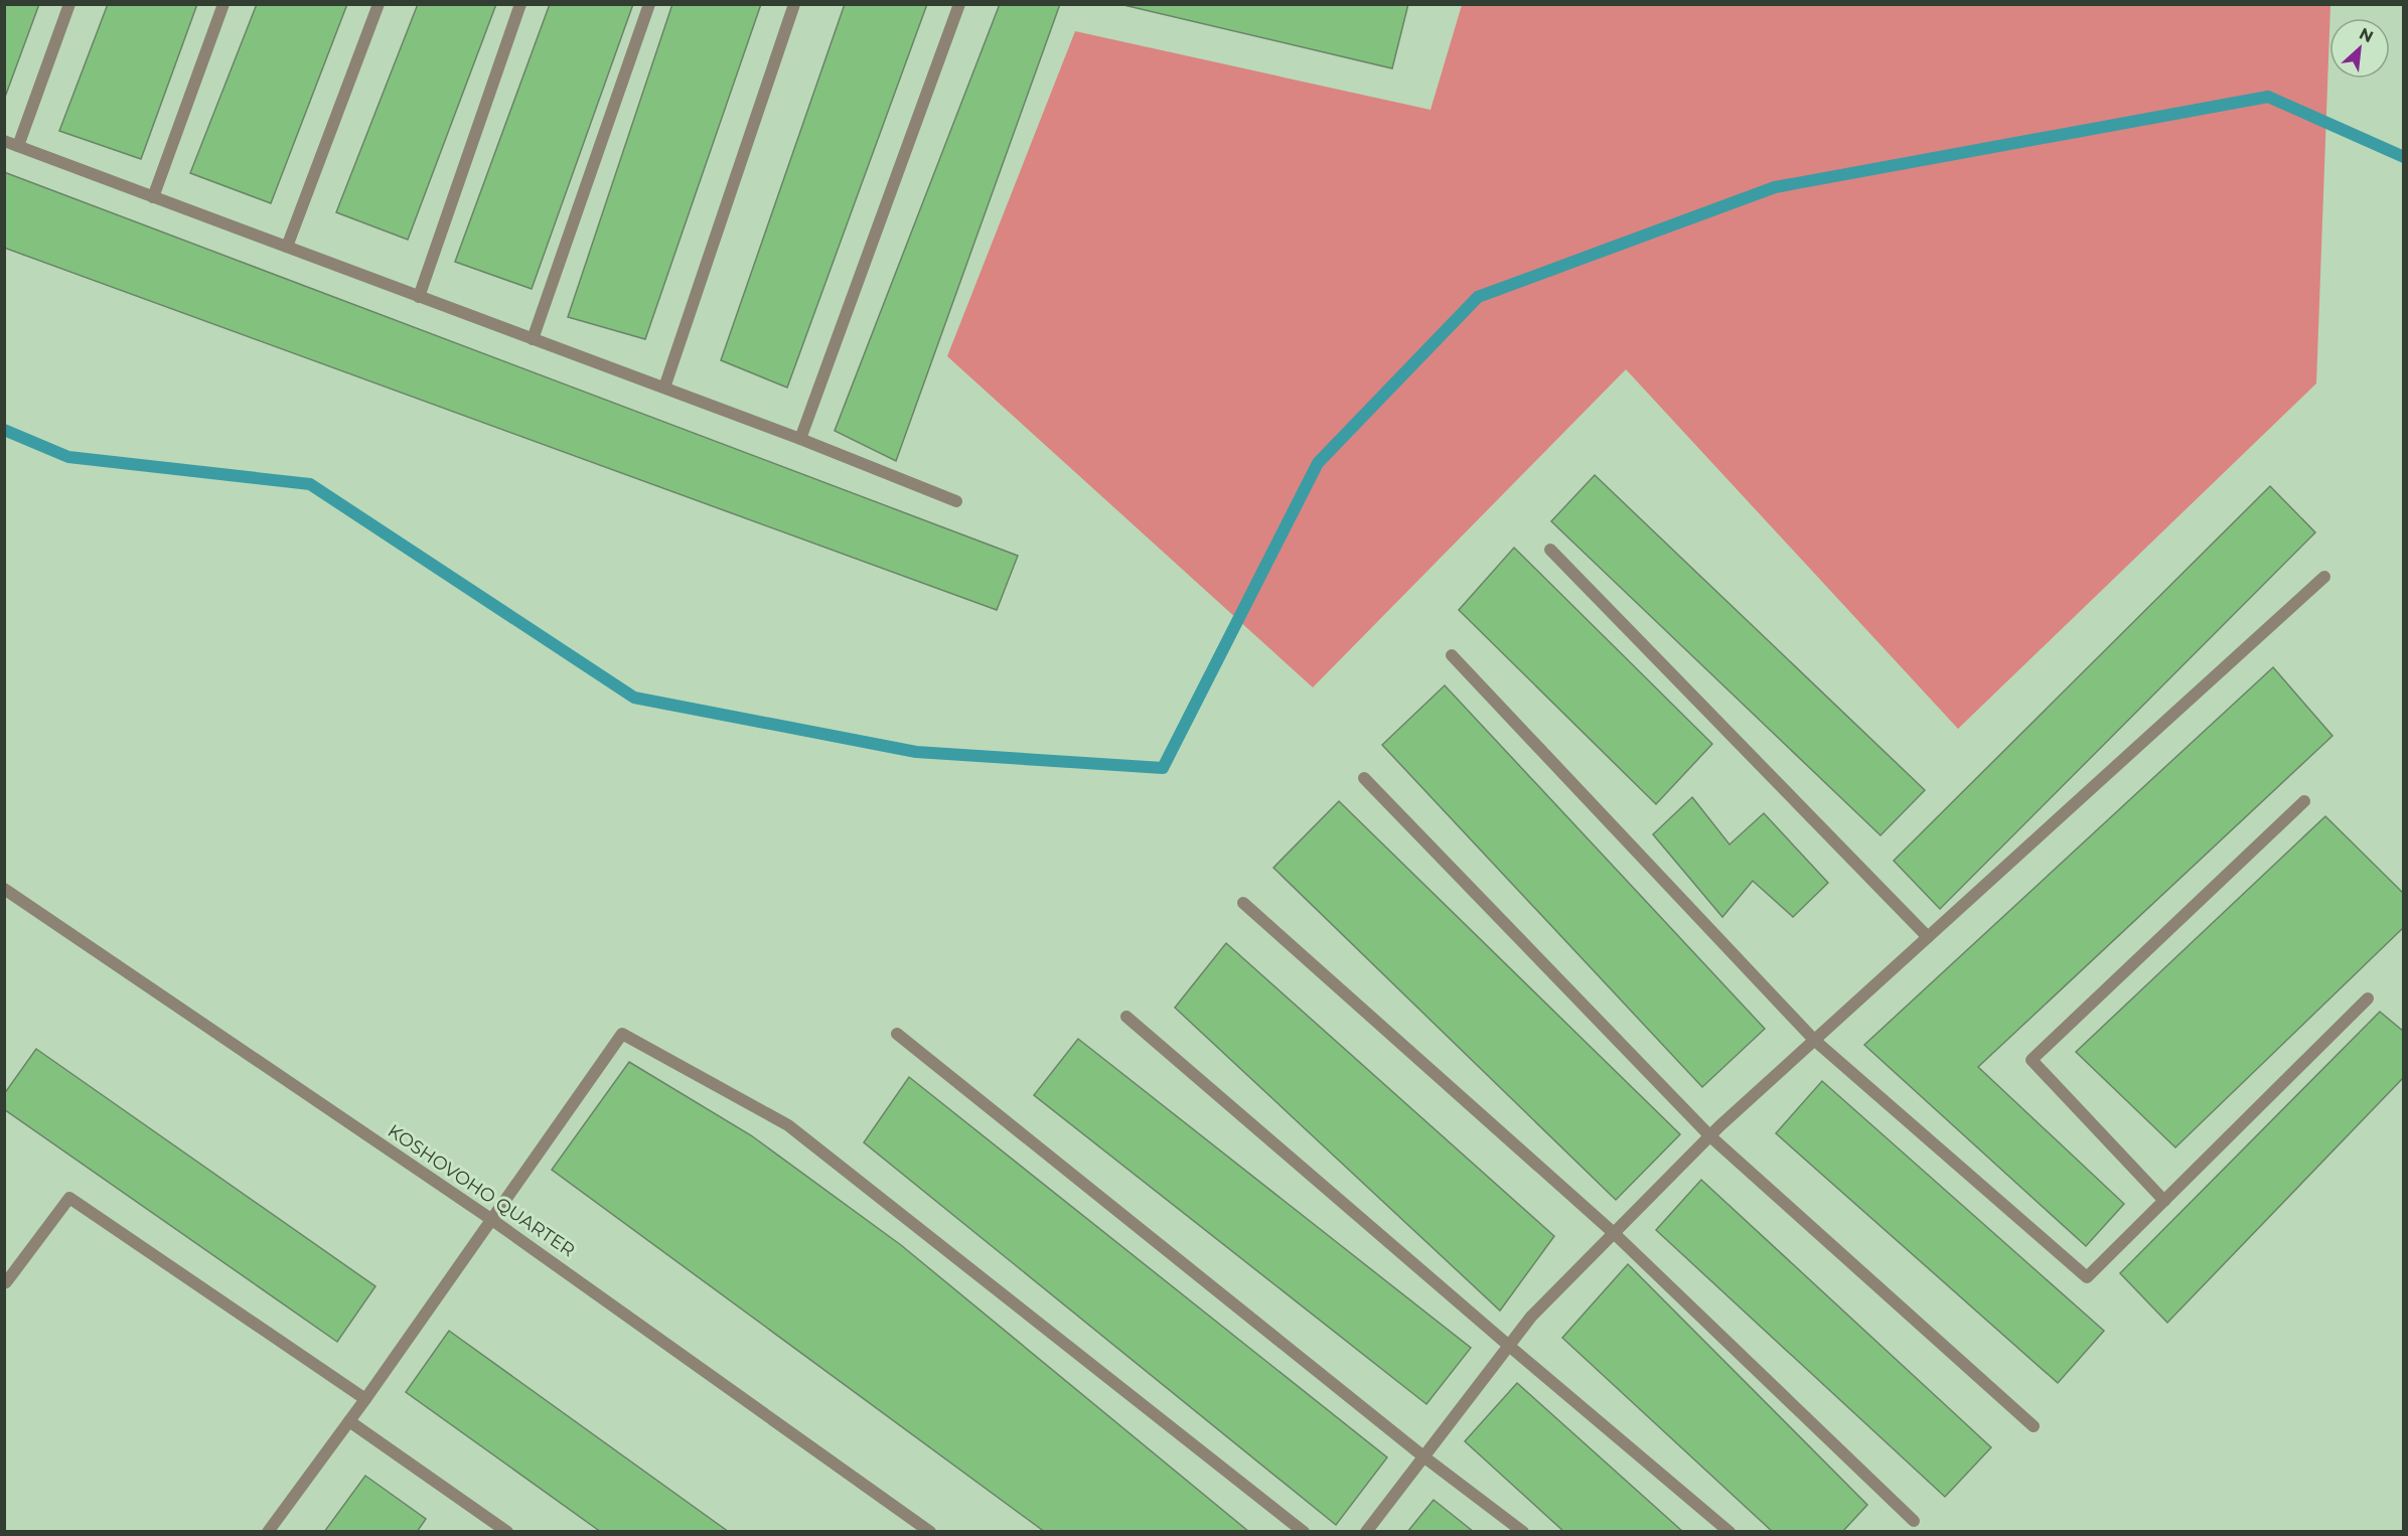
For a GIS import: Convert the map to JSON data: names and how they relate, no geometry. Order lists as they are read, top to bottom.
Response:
{
  "streets": {
    "street": ["KOSHOVOHO QUARTER"]
  },
  "north": "top right"
}
